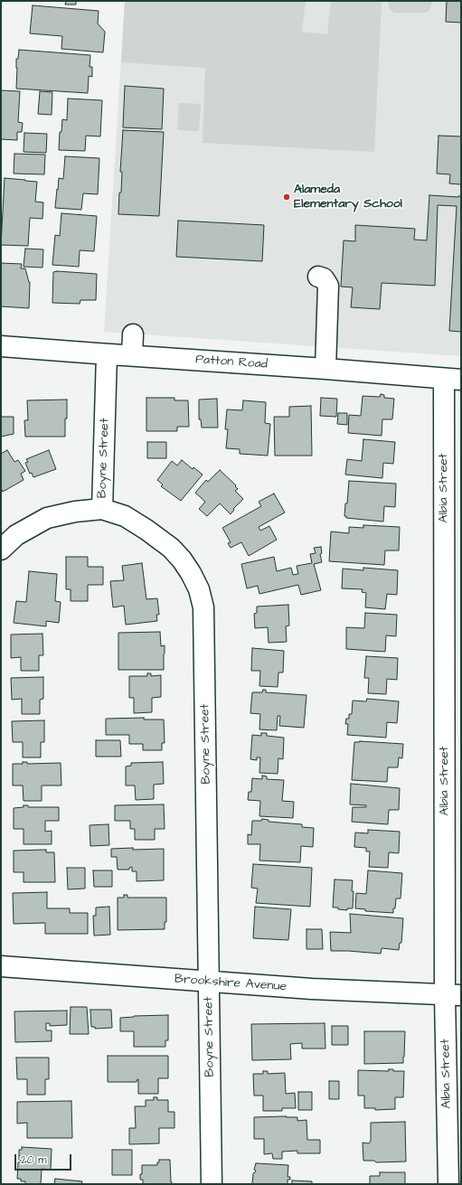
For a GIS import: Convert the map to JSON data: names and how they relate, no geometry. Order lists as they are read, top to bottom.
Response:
{
  "streets": {
    "street": [
      "Patton Road",
      "Boyne Street",
      "Albia Street",
      "Brookshire Avenue"
    ]
  },
  "crossings": [
    ["Patton Road", "Boyne Street"],
    ["Patton Road", "Albia Street"],
    ["Boyne Street", "Brookshire Avenue"],
    ["Albia Street", "Brookshire Avenue"]
  ],
  "places": ["Alameda Elementary School"],
  "scale_bar": "20 m"
}
